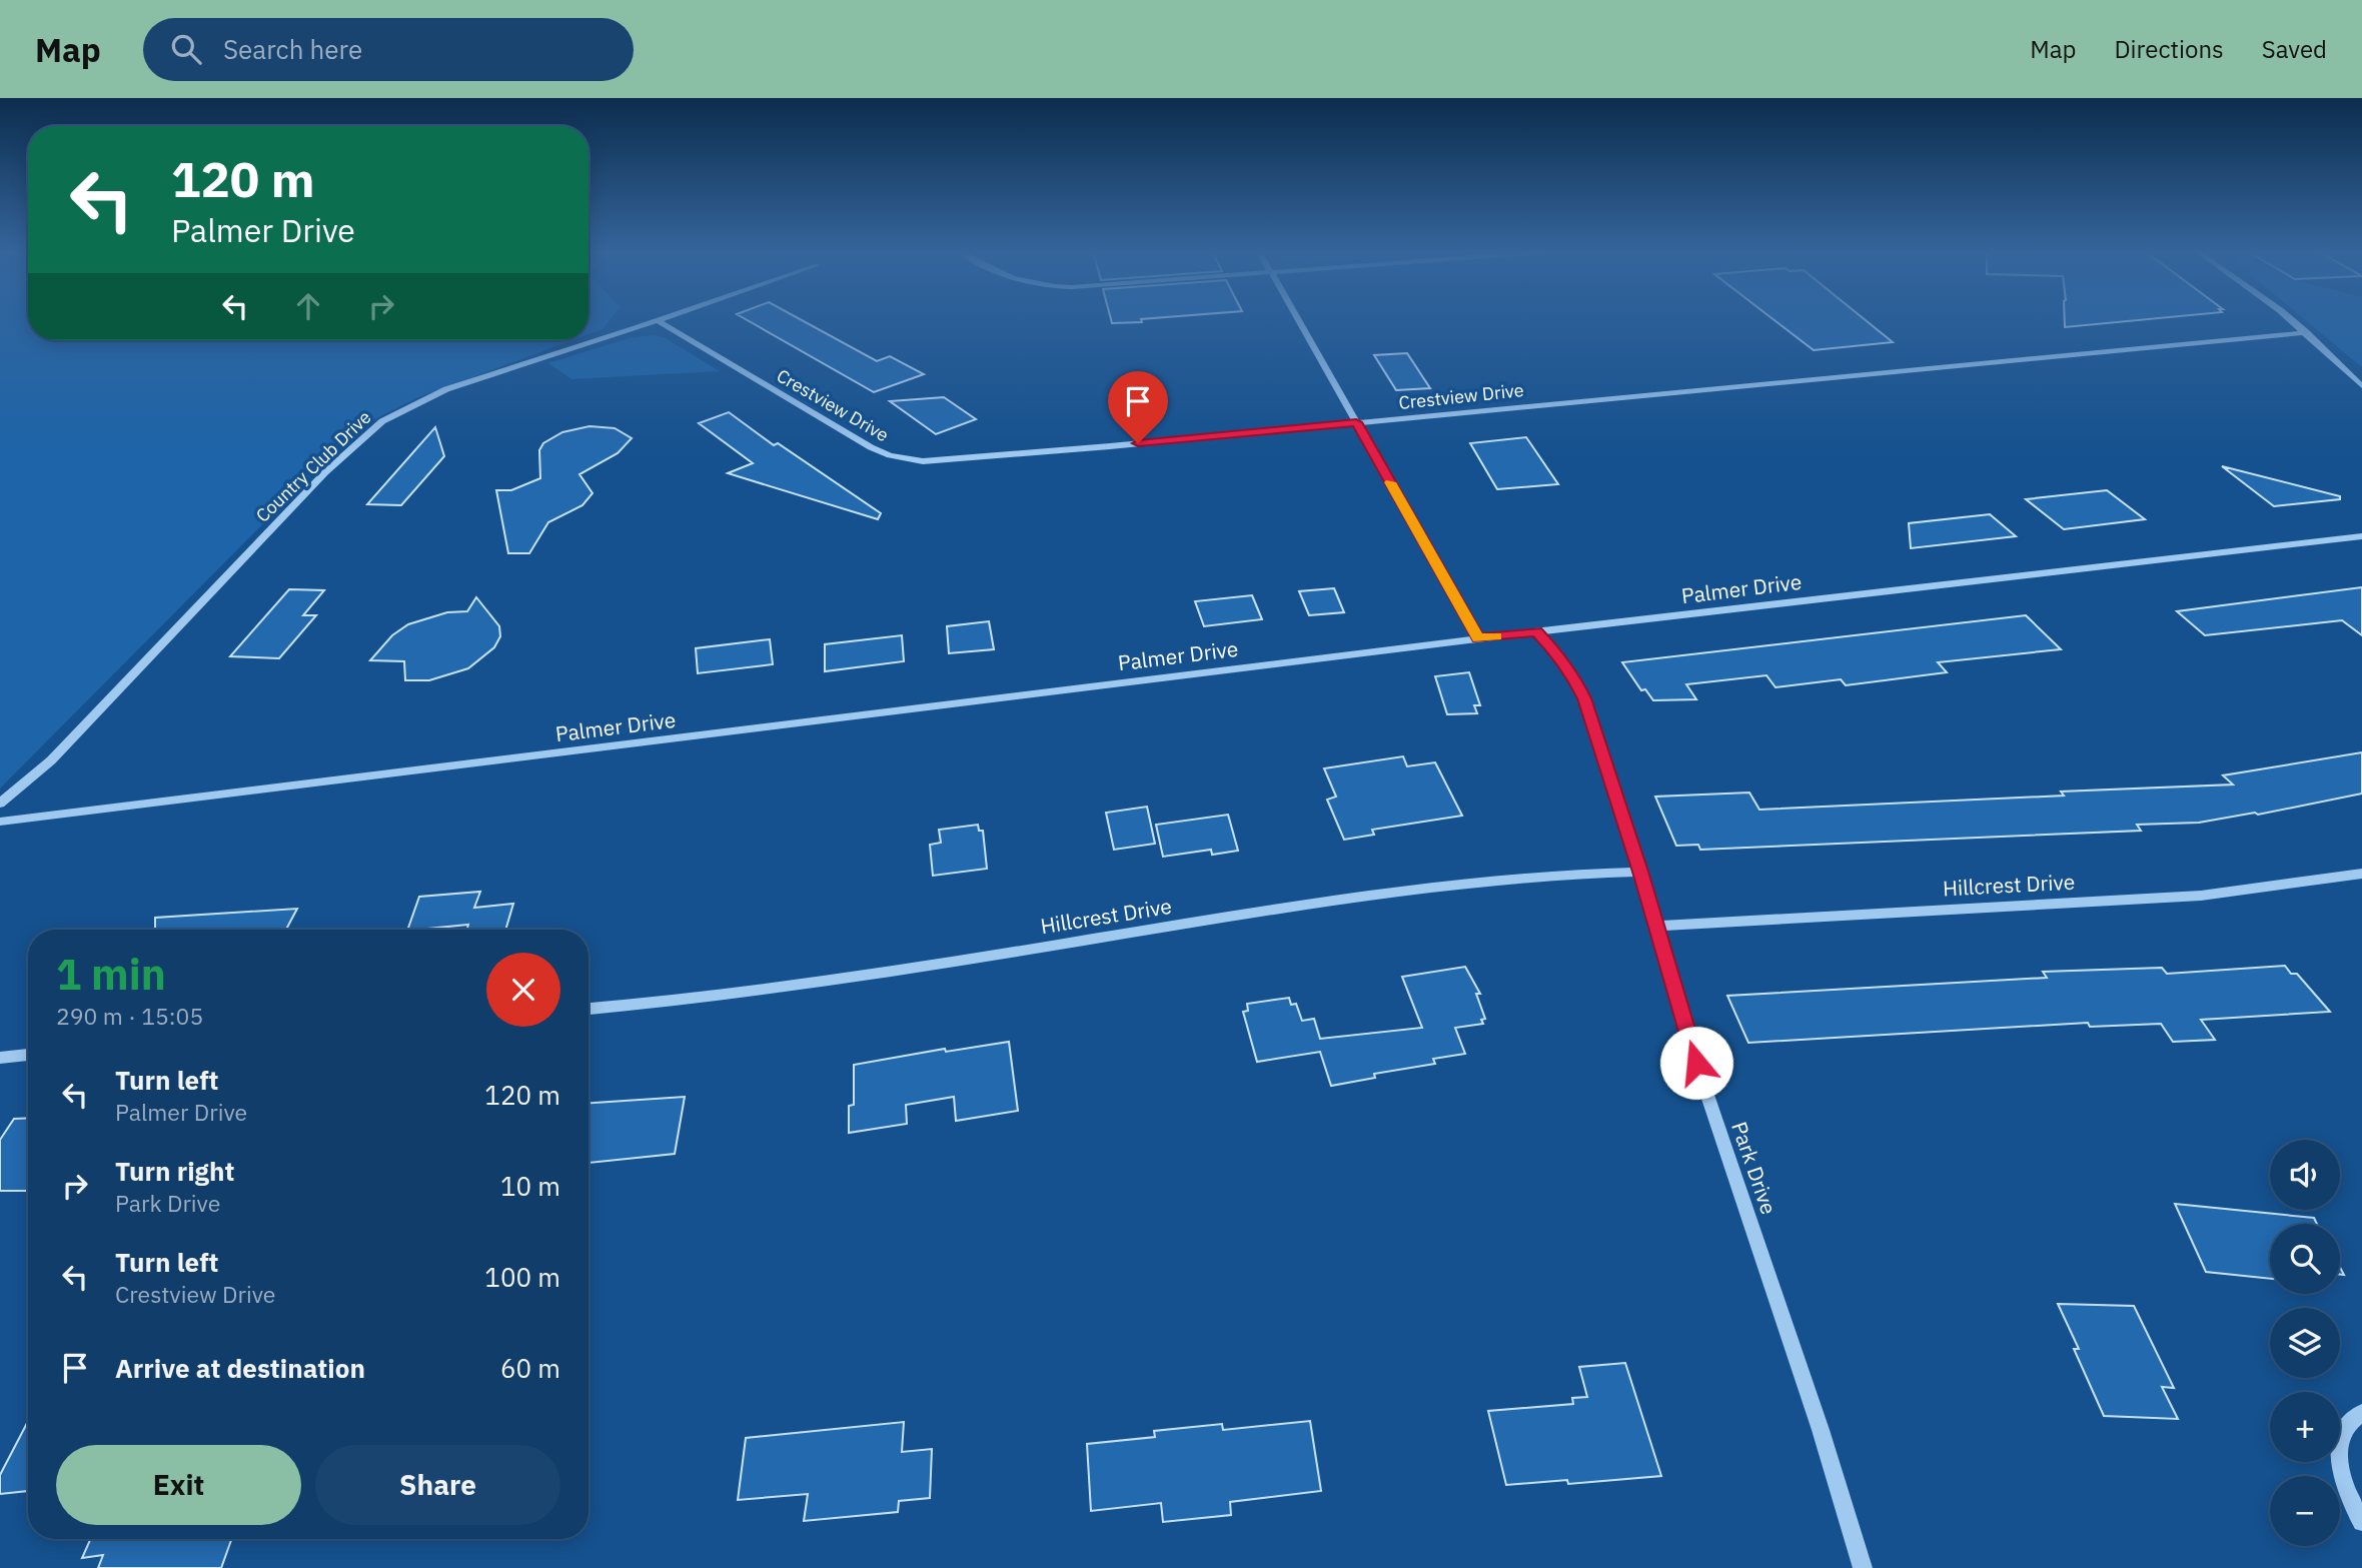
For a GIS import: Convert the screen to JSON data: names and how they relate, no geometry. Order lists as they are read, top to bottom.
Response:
{
  "streets": {
    "street": [
      "Crestview Drive",
      "Country Club Drive",
      "Palmer Drive",
      "Hillcrest Drive",
      "Park Drive"
    ]
  },
  "crossings": [
    ["Crestview Drive", "Country Club Drive"],
    ["Palmer Drive", "Park Drive"],
    ["Hillcrest Drive", "Park Drive"]
  ],
  "page": {
    "header": "Map",
    "search": "Search here",
    "nav": ["Map", "Directions", "Saved"],
    "turn": ["120 m", "Palmer Drive"],
    "heading": ["1 min", "290 m · 15:05"],
    "list": [
      {
        "name": "Turn left",
        "note": "Palmer Drive",
        "value": "120 m"
      },
      {
        "name": "Turn right",
        "note": "Park Drive",
        "value": "10 m"
      },
      {
        "name": "Turn left",
        "note": "Crestview Drive",
        "value": "100 m"
      },
      {
        "name": "Arrive at destination",
        "value": "60 m"
      }
    ],
    "map_buttons": ["+", "−"],
    "buttons": ["Exit", "Share"]
  }
}
